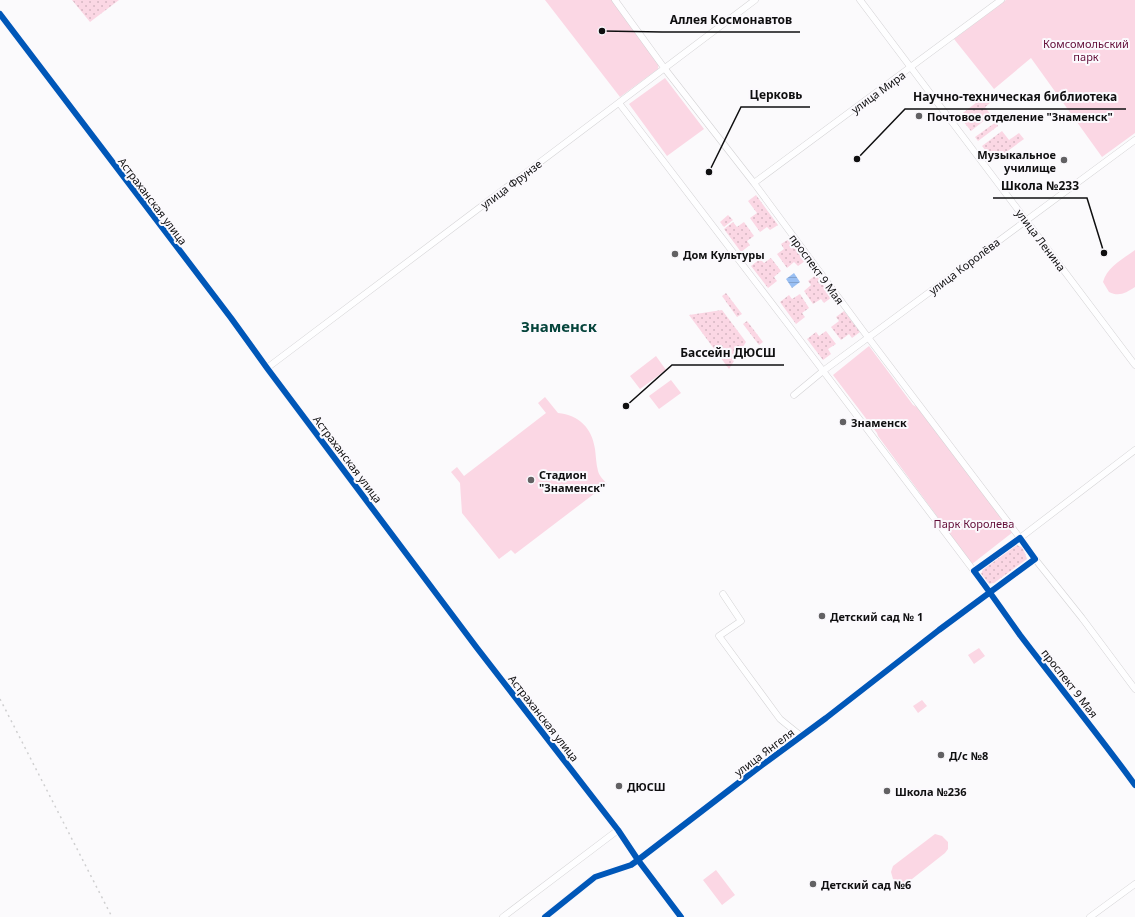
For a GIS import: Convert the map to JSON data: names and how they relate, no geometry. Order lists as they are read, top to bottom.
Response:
{
  "streets": {
    "street": [
      "улица Мира",
      "улица Фрунзе",
      "Астраханская улица",
      "улица Ленина",
      "улица Королёва",
      "проспект 9 Мая",
      "улица Янгеля"
    ]
  },
  "crossings": [
    ["улица Мира", "улица Ленина"],
    ["улица Мира", "проспект 9 Мая"],
    ["улица Фрунзе", "Астраханская улица"],
    ["улица Фрунзе", "проспект 9 Мая"],
    ["Астраханская улица", "улица Янгеля"],
    ["улица Ленина", "улица Королёва"],
    ["улица Королёва", "проспект 9 Мая"],
    ["проспект 9 Мая", "улица Янгеля"]
  ],
  "districts": ["Знаменск"],
  "parks": ["Комсомольский парк", "Парк Королева"],
  "places": [
    "Аллея Космонавтов",
    "Почтовое отделение \"Знаменск\"",
    "Научно-техническая библиотека",
    "Музыкальное училище",
    "Церковь",
    "Школа №233",
    "Дом Культуры",
    "Бассейн ДЮСШ",
    "Знаменск",
    "Стадион \"Знаменск\"",
    "Детский сад № 1",
    "Д/с №8",
    "ДЮСШ",
    "Школа №236",
    "Детский сад №6"
  ]
}
